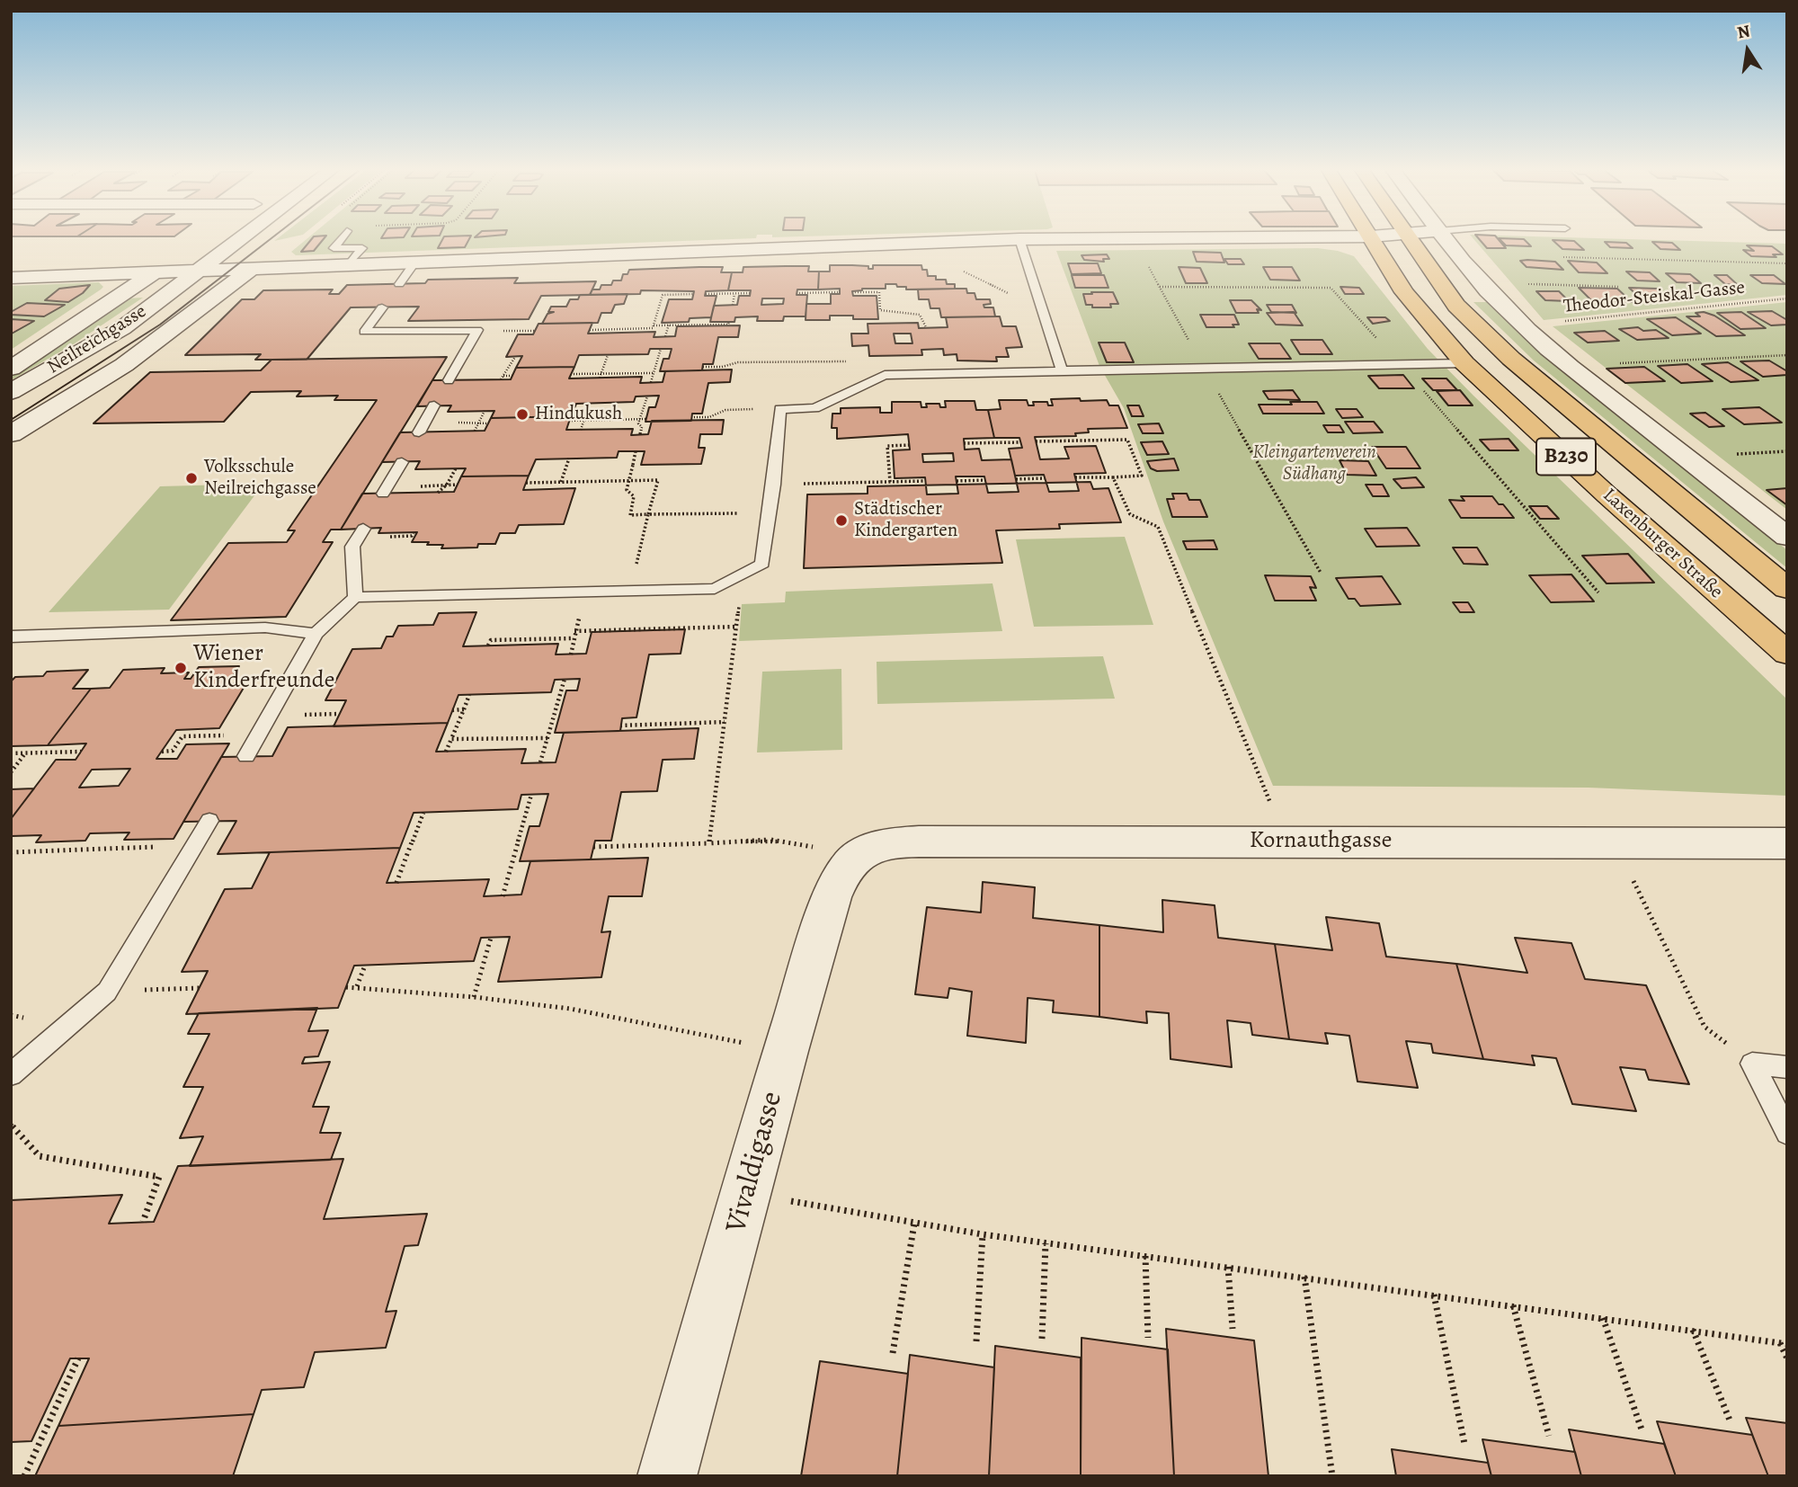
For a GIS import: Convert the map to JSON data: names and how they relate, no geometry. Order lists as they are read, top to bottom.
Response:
{
  "streets": {
    "main road": ["B230", "Laxenburger Straße"],
    "street": ["Neilreichgasse", "Kornauthgasse", "Vivaldigasse"],
    "path": ["Theodor-Steiskal-Gasse"]
  },
  "crossings": [
    ["Kornauthgasse", "Vivaldigasse"]
  ],
  "parks": ["Kleingartenverein Südhang"],
  "places": [
    "Hindukush",
    "Volksschule Neilreichgasse",
    "Städtischer Kindergarten",
    "Wiener Kinderfreunde"
  ],
  "north": "top"
}
